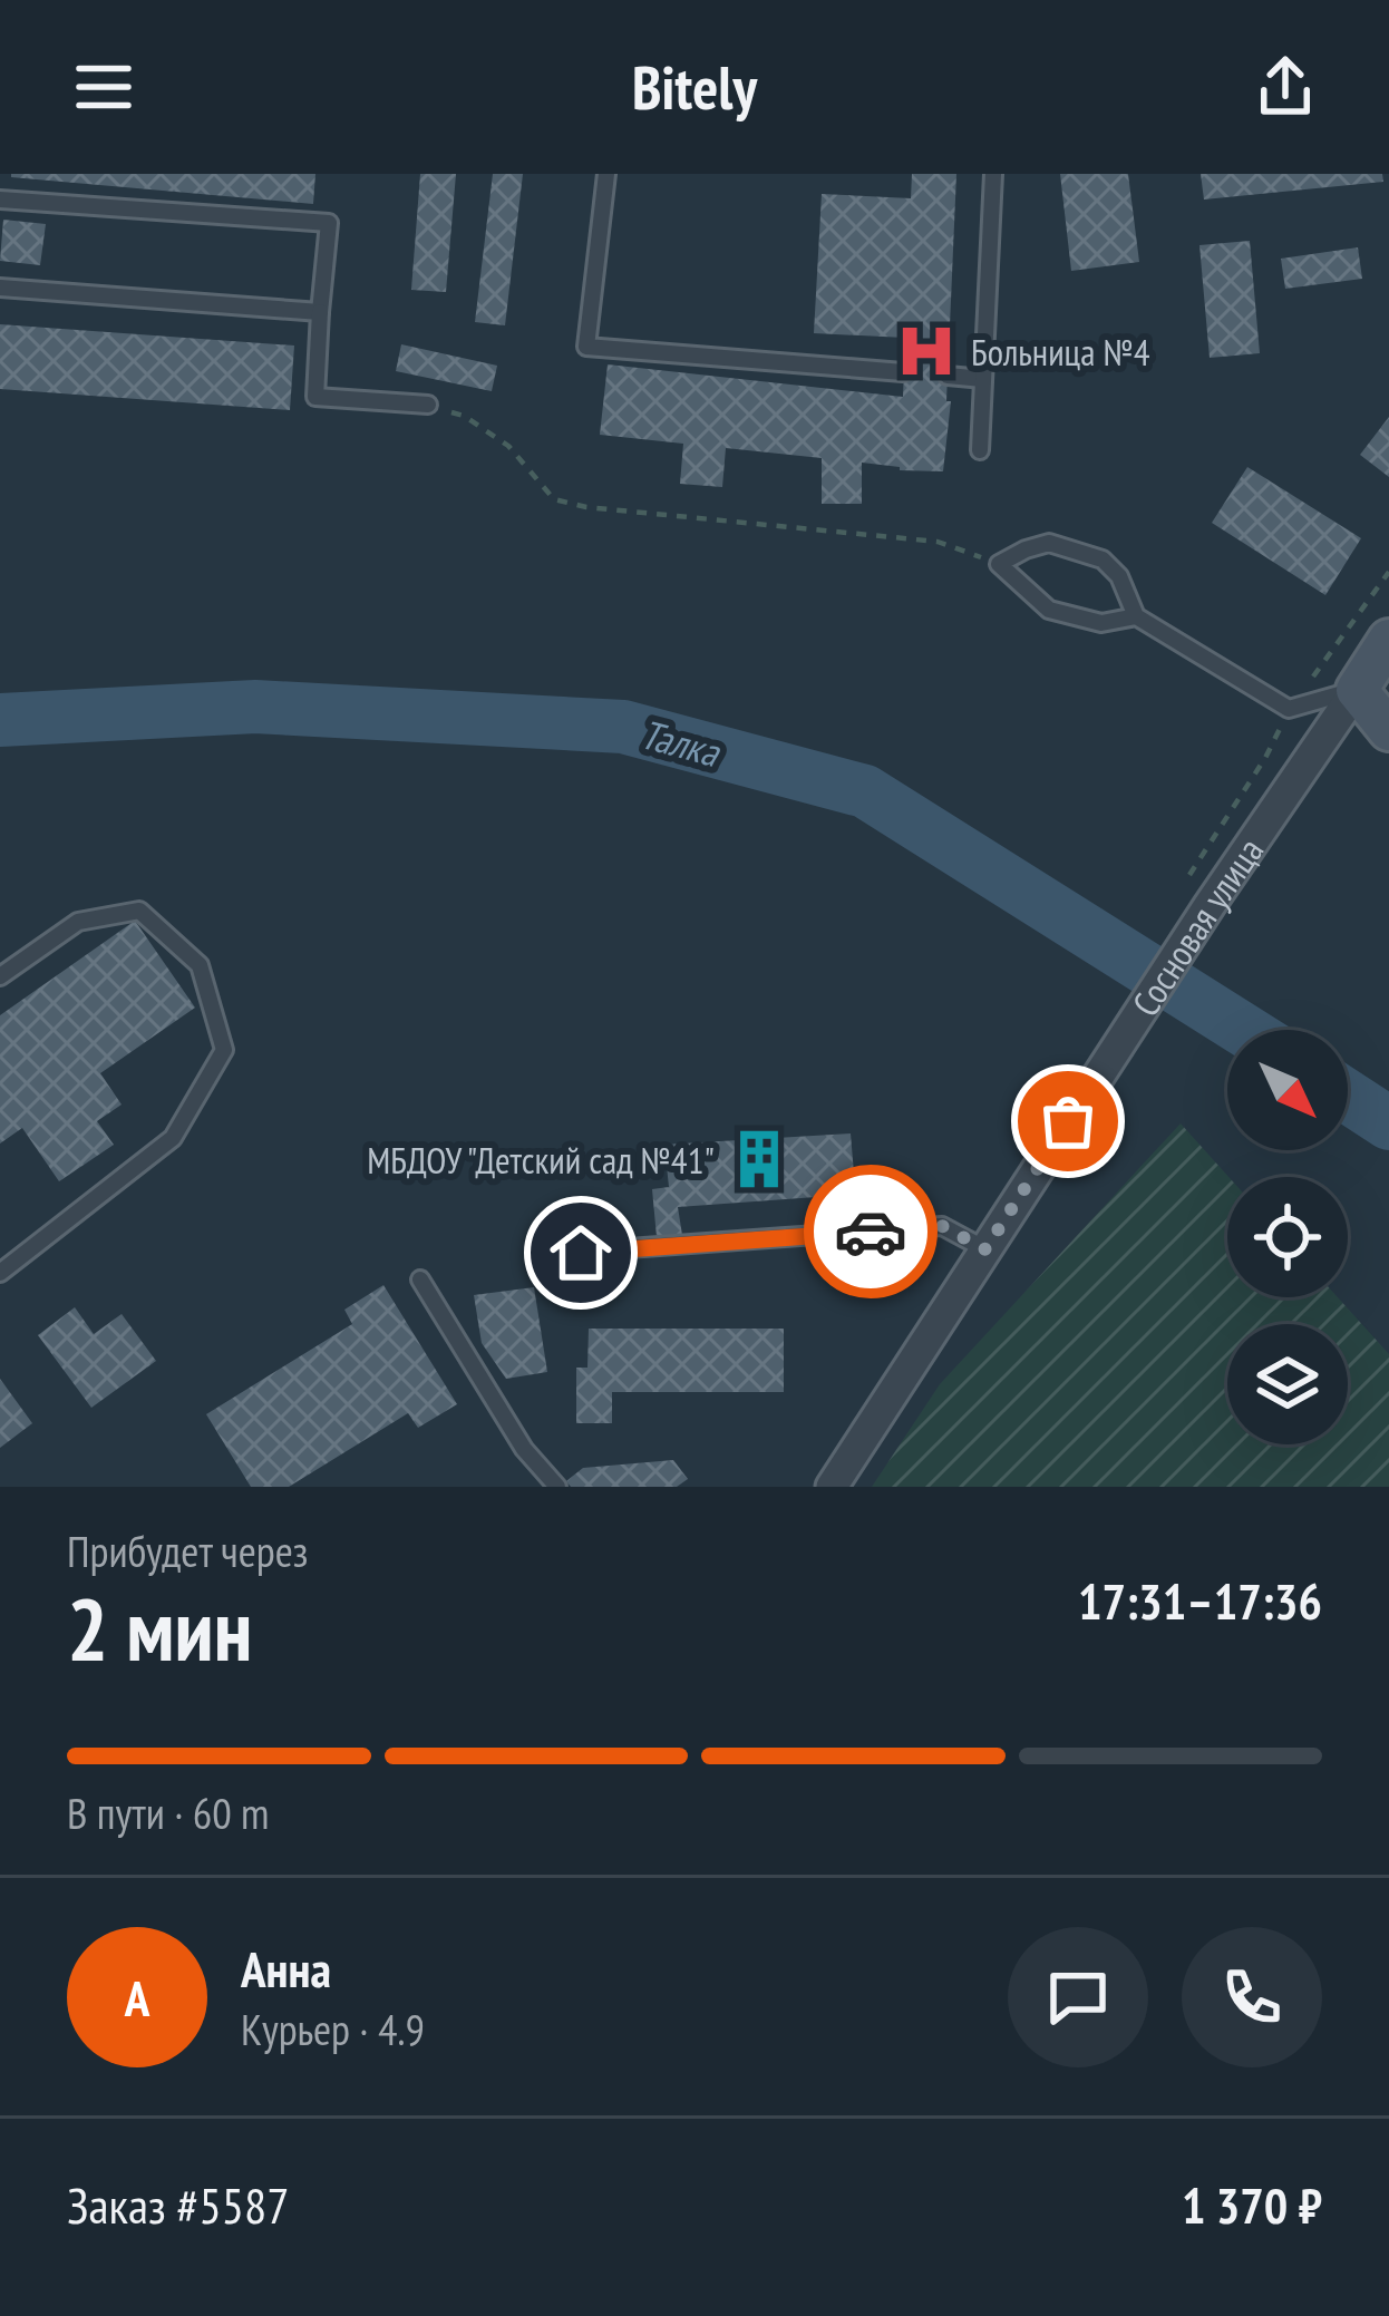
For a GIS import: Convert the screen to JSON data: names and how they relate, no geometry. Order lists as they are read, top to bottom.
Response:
{
  "streets": {
    "street": ["Сосновая улица"]
  },
  "water": ["Талка"],
  "places": {
    "hospital": ["Больница №4"],
    "building": ["МБДОУ \"Детский сад №41\""]
  },
  "north": "bottom right",
  "page": {
    "header": "Bitely",
    "heading": ["2 мин", "Прибудет через", "17:31–17:36"],
    "panel": [
      "Анна",
      "Курьер · 4.9",
      "Заказ #5587",
      "1 370 ₽"
    ],
    "bar": "В пути · 60 m",
    "round": "А"
  }
}
